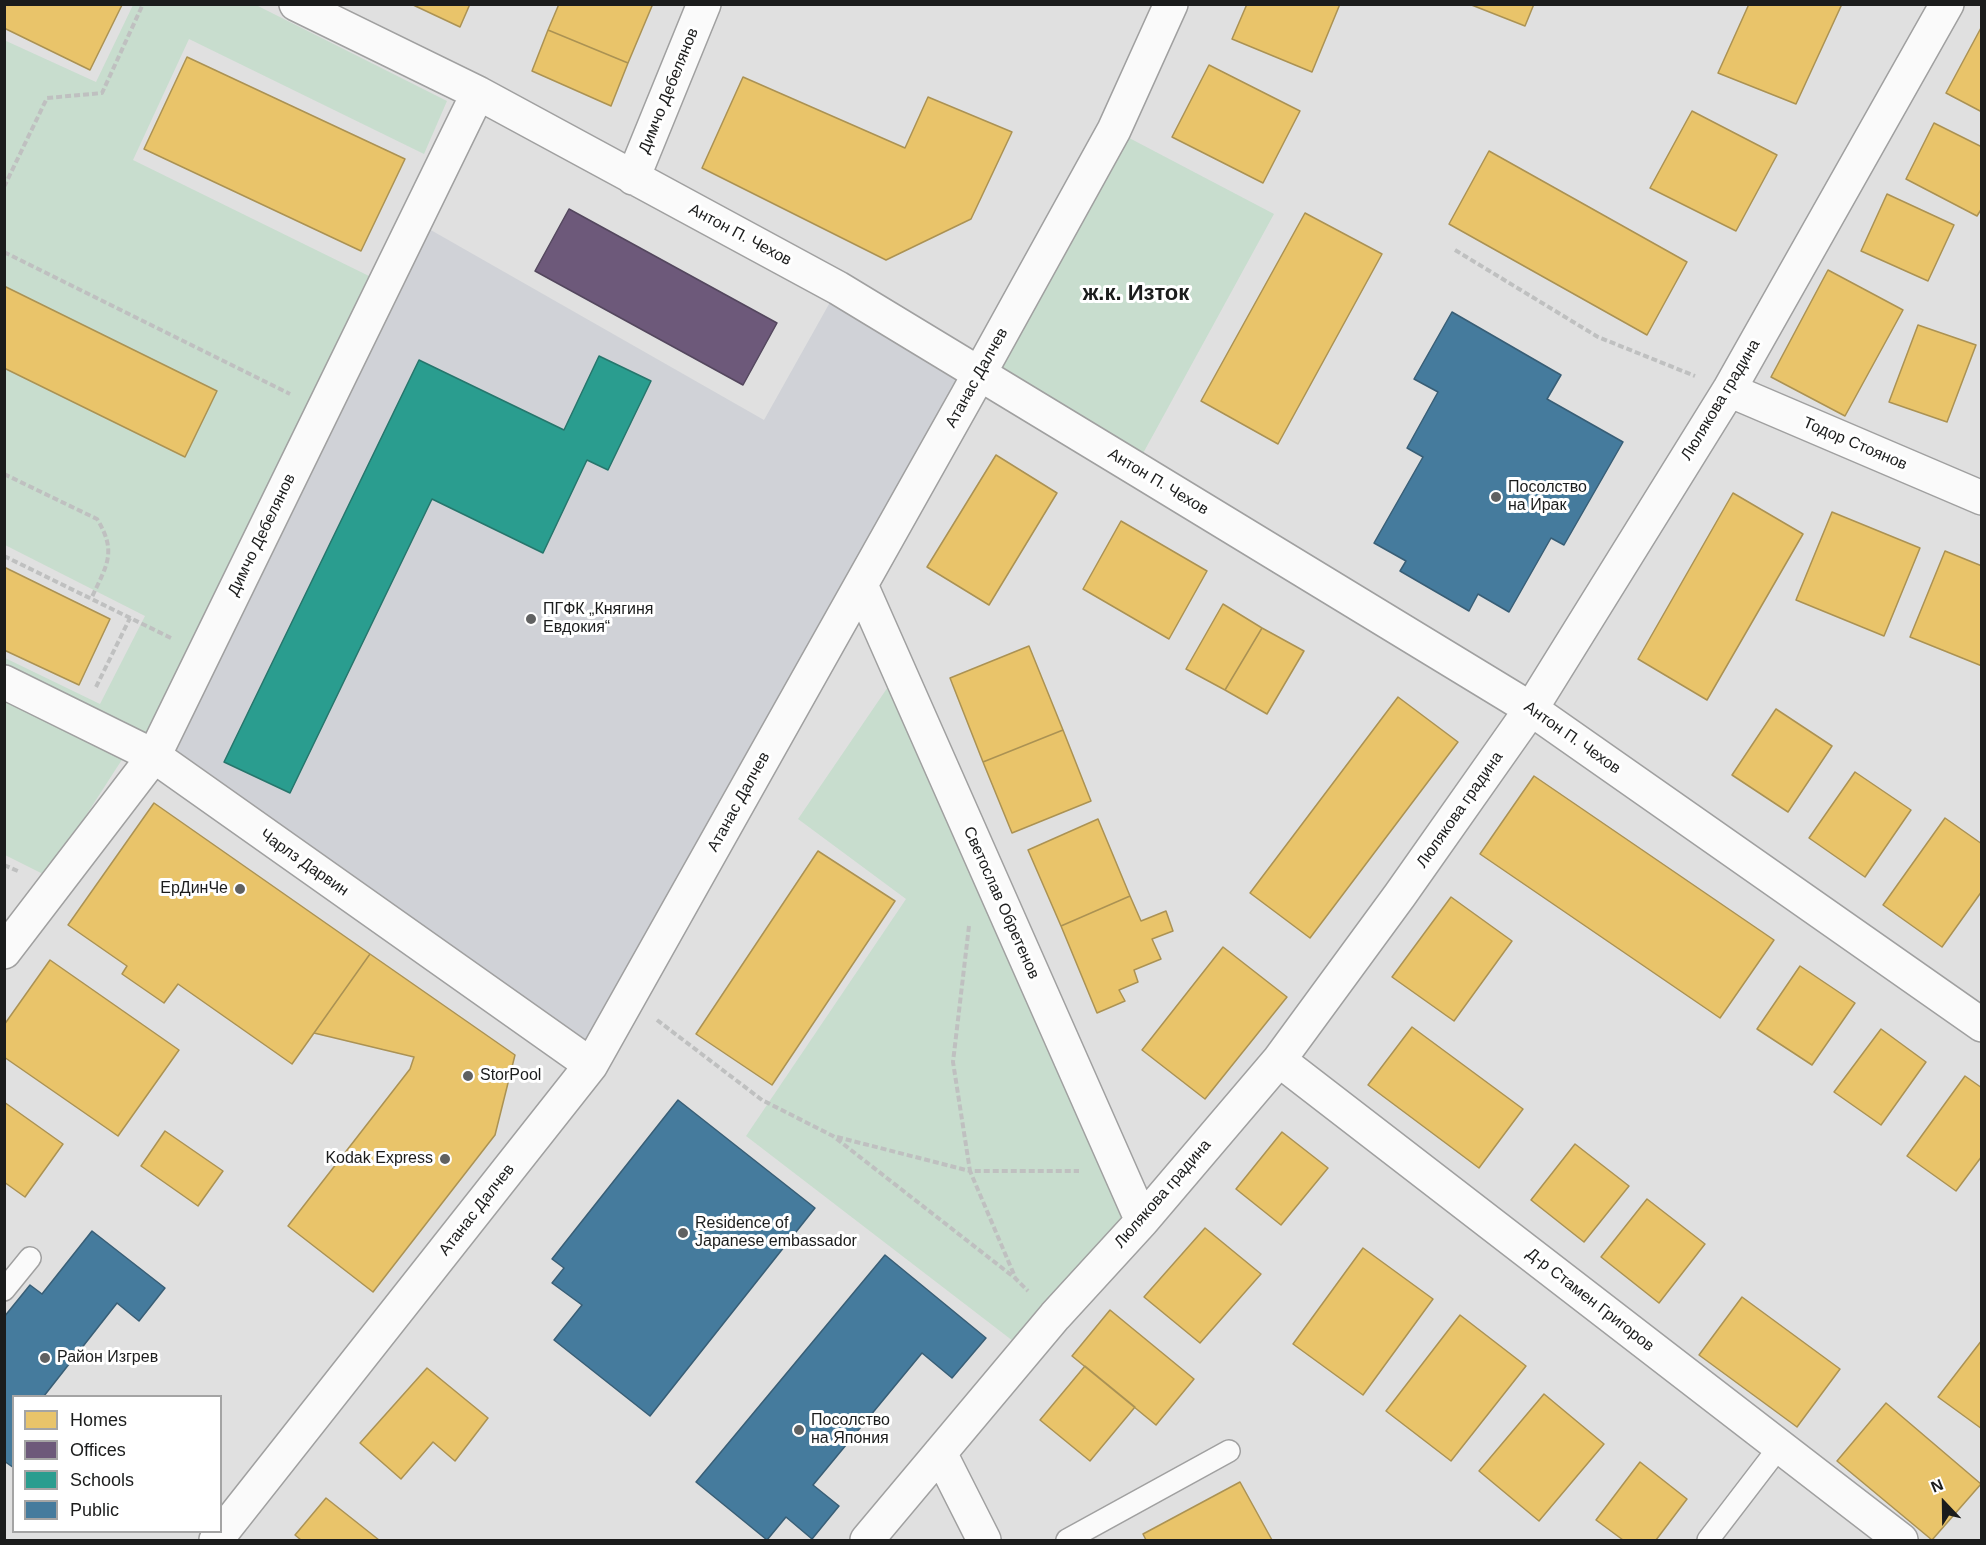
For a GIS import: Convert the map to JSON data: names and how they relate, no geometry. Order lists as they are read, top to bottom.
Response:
{
  "streets": {
    "street": [
      "Димчо Дебелянов",
      "Антон П. Чехов",
      "Атанас Далчев",
      "Люлякова градина",
      "Тодор Стоянов",
      "Чарлз Дарвин",
      "Светослав Обретенов",
      "Д-р Стамен Григоров"
    ]
  },
  "crossings": [
    ["Димчо Дебелянов", "Антон П. Чехов"],
    ["Димчо Дебелянов", "Чарлз Дарвин"],
    ["Антон П. Чехов", "Атанас Далчев"],
    ["Антон П. Чехов", "Люлякова градина"],
    ["Атанас Далчев", "Чарлз Дарвин"],
    ["Атанас Далчев", "Светослав Обретенов"],
    ["Люлякова градина", "Тодор Стоянов"],
    ["Люлякова градина", "Светослав Обретенов"],
    ["Люлякова градина", "Д-р Стамен Григоров"]
  ],
  "districts": ["ж.к. Изток"],
  "places": [
    "Посолство на Ирак",
    "ПГФК „Княгиня Евдокия“",
    "ЕрДинЧе",
    "StorPool",
    "Kodak Express",
    "Residence of Japanese embassador",
    "Район Изгрев",
    "Посолство на Япония"
  ],
  "legend": [
    "Homes",
    "Offices",
    "Schools",
    "Public"
  ],
  "north": "top"
}
